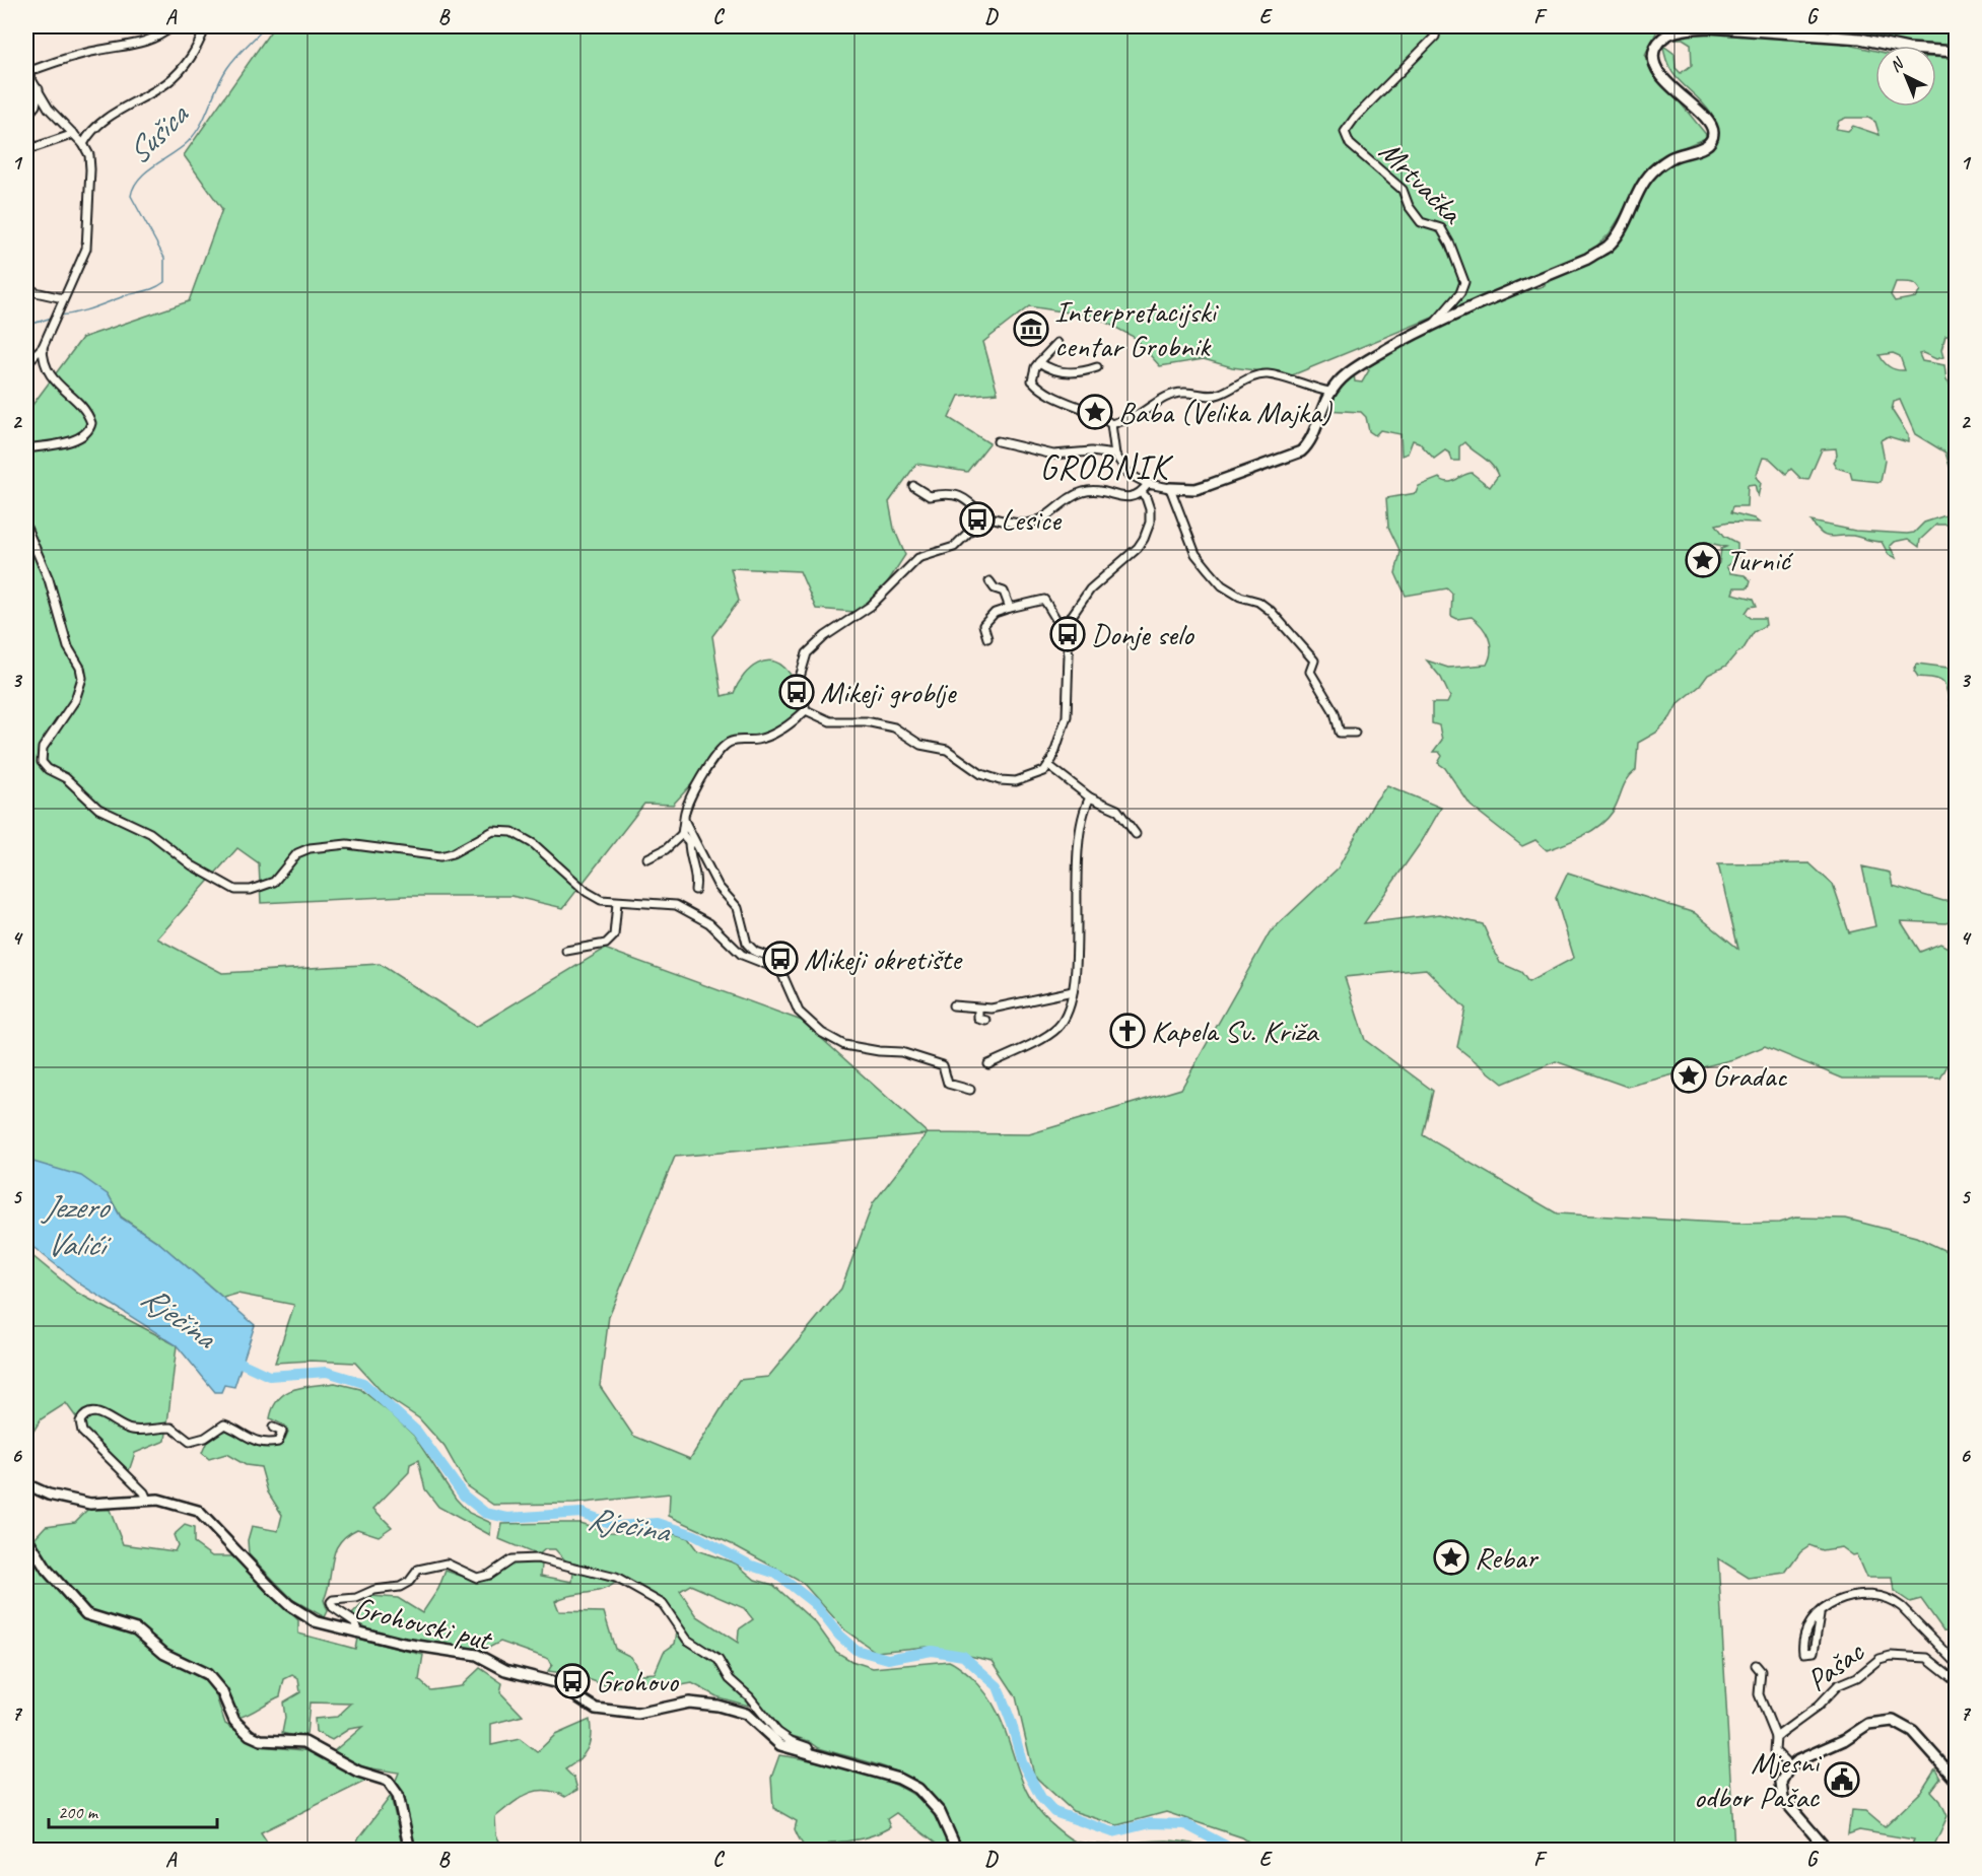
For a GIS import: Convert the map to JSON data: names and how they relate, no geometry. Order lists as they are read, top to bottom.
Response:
{
  "streets": {
    "main road": ["Grohovski put"],
    "street": ["Mrtvačka", "Pašac"]
  },
  "districts": ["GROBNIK"],
  "water": ["Sušica", "Jezero Valići", "Rječina"],
  "places": {
    "museum": ["Interpretacijski centar Grobnik"],
    "place": [
      "Baba (Velika Majka)",
      "Turnić",
      "Gradac",
      "Rebar"
    ],
    "bus stop": [
      "Lesice",
      "Donje selo",
      "Mikeji groblje",
      "Mikeji okretište",
      "Grohovo"
    ],
    "church": ["Kapela Sv. Križa"],
    "public building": ["Mjesni odbor Pašac"]
  },
  "scale_bar": "200 m",
  "north": "top left",
  "grid": {
    "columns": [
      "A",
      "B",
      "C",
      "D",
      "E",
      "F",
      "G"
    ],
    "rows": [
      "1",
      "2",
      "3",
      "4",
      "5",
      "6",
      "7"
    ]
  }
}
